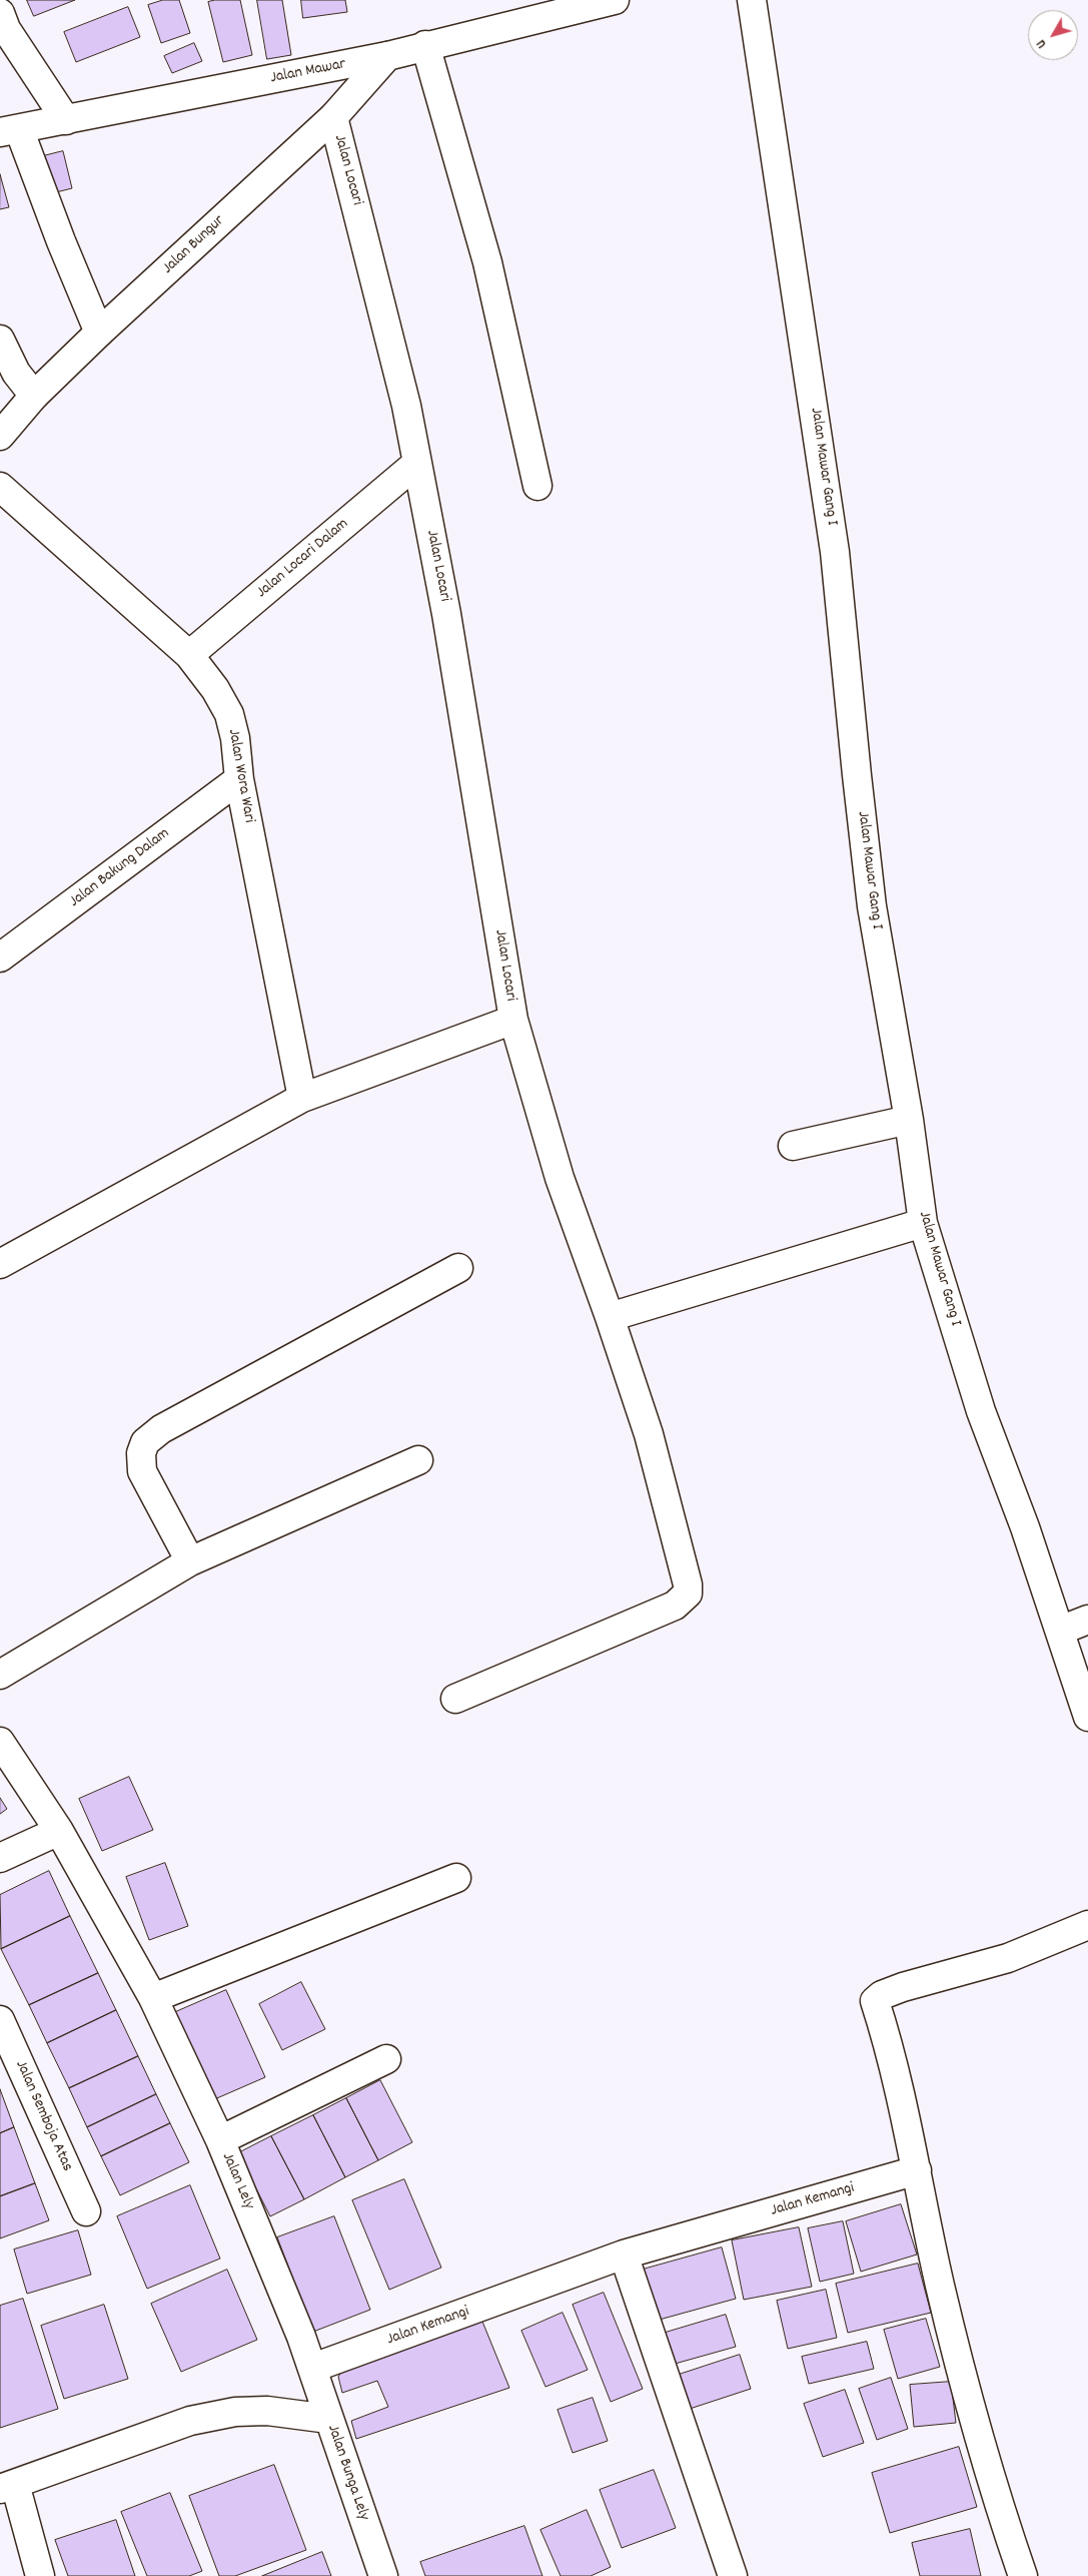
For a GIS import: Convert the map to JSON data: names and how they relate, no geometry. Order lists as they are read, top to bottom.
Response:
{
  "streets": {
    "street": [
      "Jalan Mawar",
      "Jalan Locari",
      "Jalan Bungur",
      "Jalan Mawar Gang I",
      "Jalan Locari Dalam",
      "Jalan Wora Wari",
      "Jalan Bakung Dalam",
      "Jalan Semboja Atas",
      "Jalan Lely",
      "Jalan Kemangi",
      "Jalan Bunga Lely"
    ]
  },
  "crossings": [
    ["Jalan Mawar", "Jalan Bungur"],
    ["Jalan Locari", "Jalan Bungur"],
    ["Jalan Locari", "Jalan Locari Dalam"],
    ["Jalan Locari Dalam", "Jalan Wora Wari"],
    ["Jalan Wora Wari", "Jalan Bakung Dalam"],
    ["Jalan Lely", "Jalan Kemangi"],
    ["Jalan Lely", "Jalan Bunga Lely"],
    ["Jalan Kemangi", "Jalan Bunga Lely"]
  ],
  "north": "bottom left"
}
